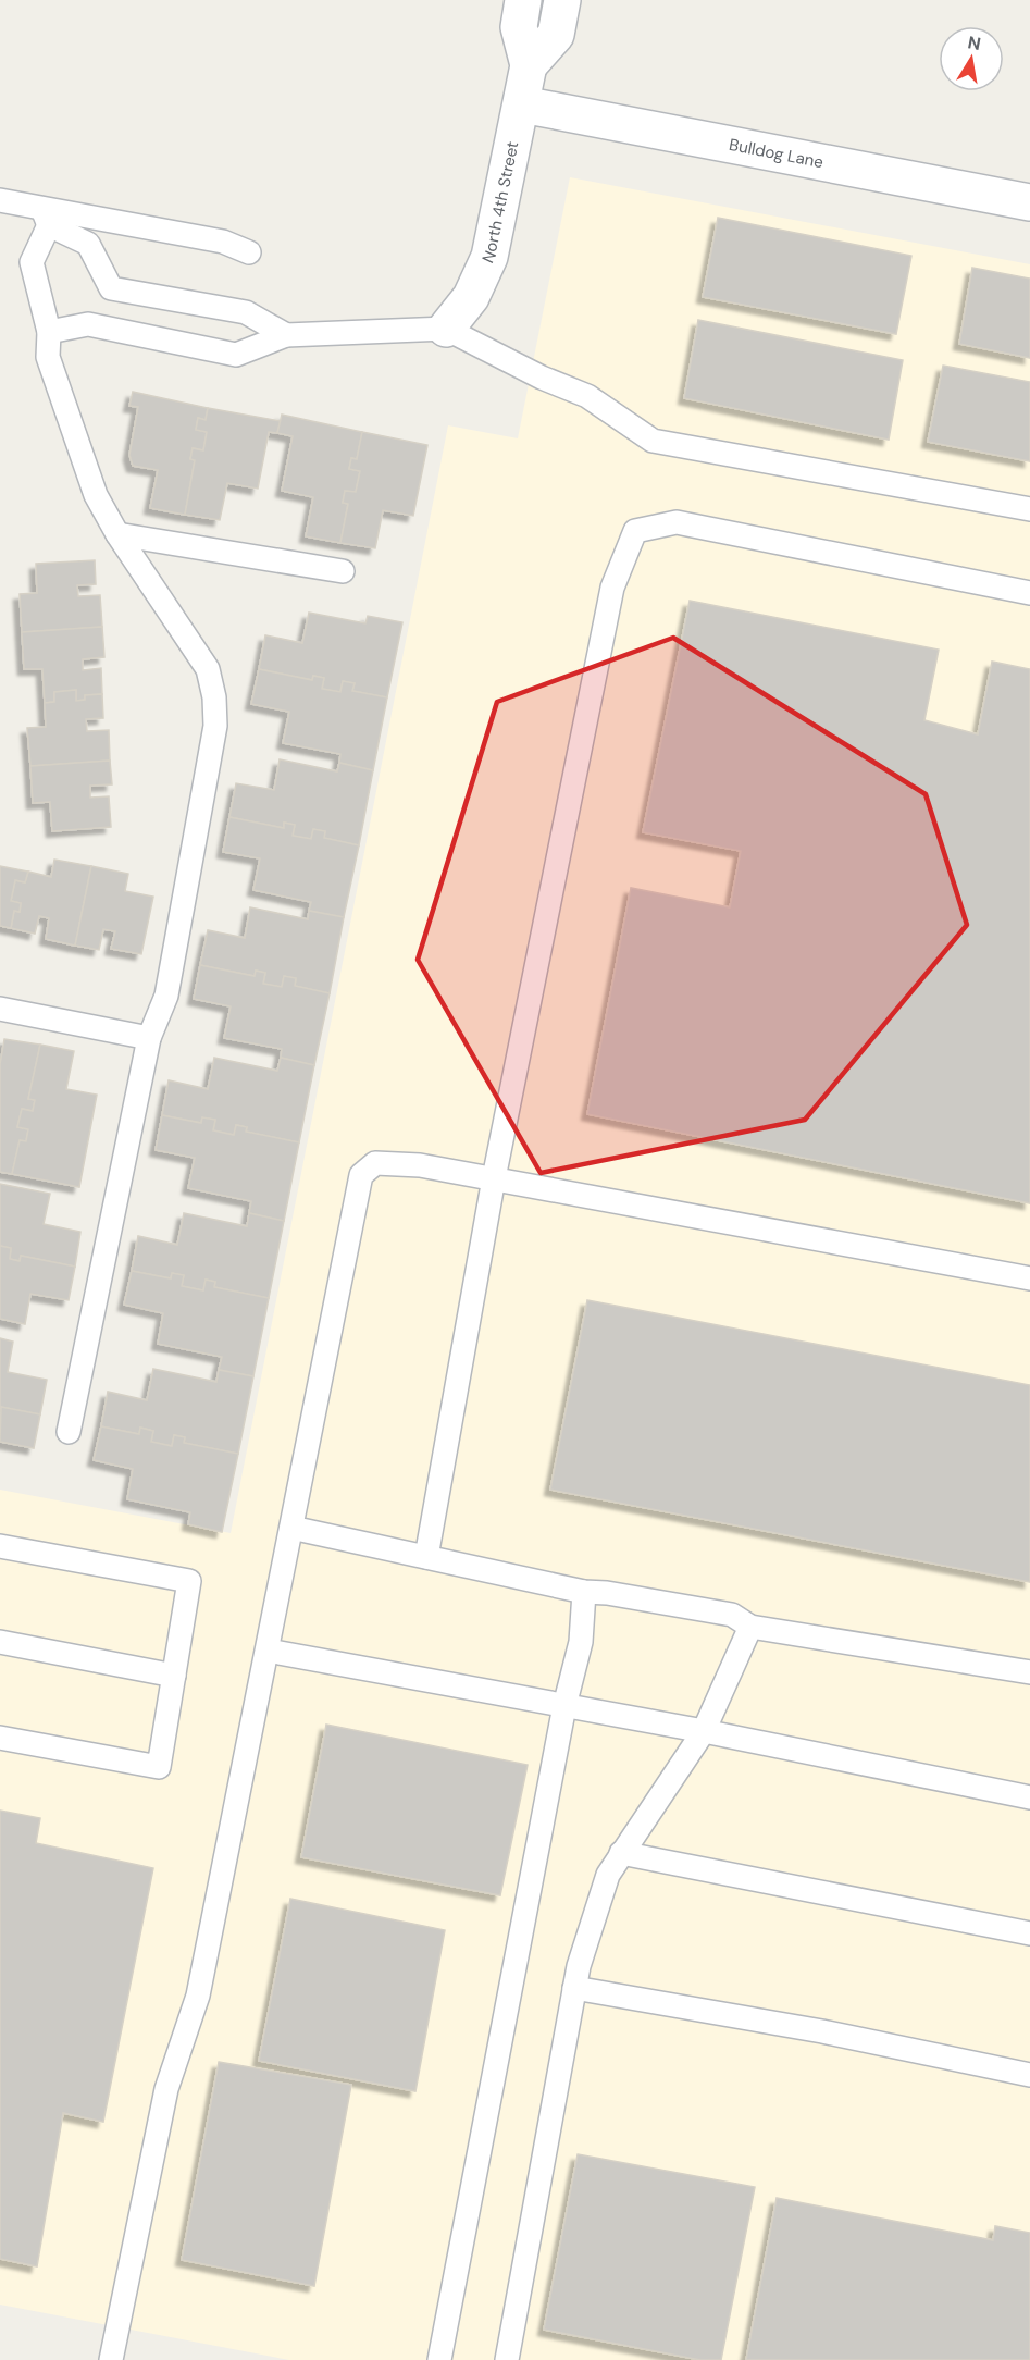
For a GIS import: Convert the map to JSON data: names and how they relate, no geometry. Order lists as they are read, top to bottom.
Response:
{
  "streets": {
    "street": ["Bulldog Lane", "North 4th Street"]
  },
  "crossings": [
    ["Bulldog Lane", "North 4th Street"]
  ],
  "north": "top"
}
